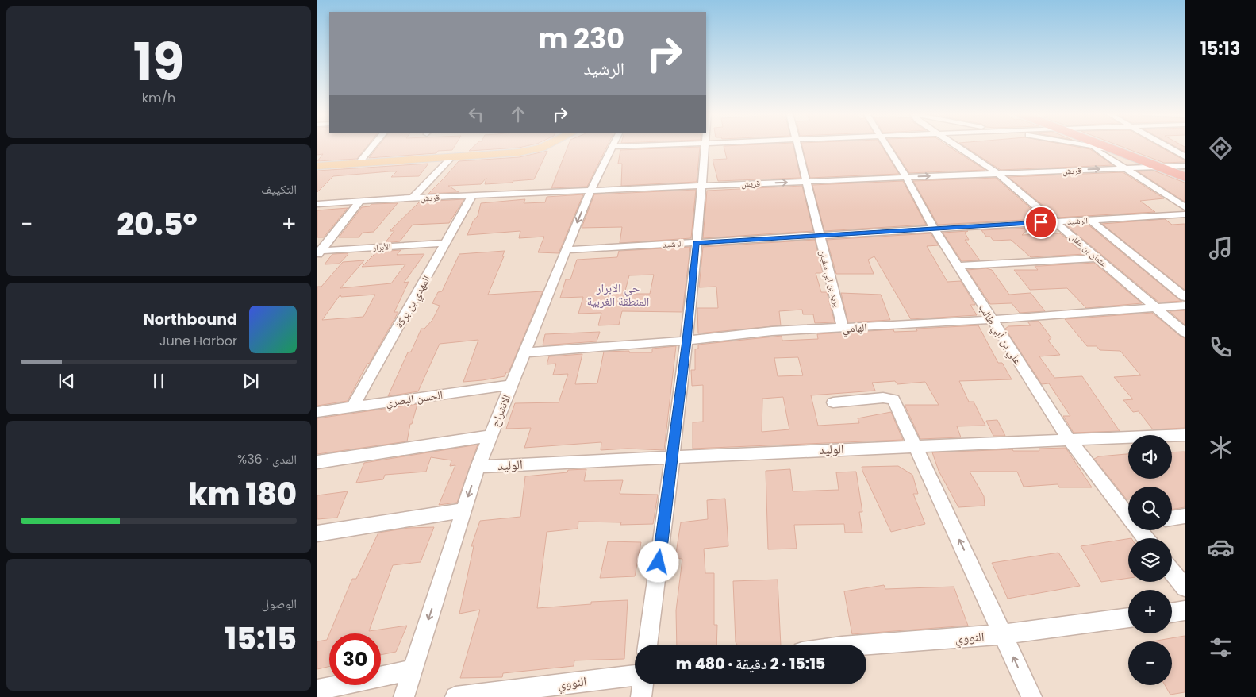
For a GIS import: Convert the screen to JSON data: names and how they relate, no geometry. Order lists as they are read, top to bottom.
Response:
{
  "streets": {
    "street": [
      "قريش",
      "الرشيد",
      "الأبرار",
      "عثمان بن عفان",
      "يزيد بن ابي سفيان",
      "المهدي بن بركة",
      "الهامي",
      "علي بن أبي طالب",
      "الحسن البصري",
      "الانشراح",
      "الوليد",
      "النووي"
    ]
  },
  "crossings": [
    ["قريش", "عثمان بن عفان"],
    ["قريش", "يزيد بن ابي سفيان"],
    ["قريش", "المهدي بن بركة"],
    ["قريش", "علي بن أبي طالب"],
    ["قريش", "الانشراح"],
    ["الرشيد", "عثمان بن عفان"],
    ["الرشيد", "يزيد بن ابي سفيان"],
    ["الرشيد", "علي بن أبي طالب"],
    ["الرشيد", "الانشراح"],
    ["الأبرار", "المهدي بن بركة"],
    ["عثمان بن عفان", "الهامي"],
    ["يزيد بن ابي سفيان", "الهامي"],
    ["المهدي بن بركة", "الحسن البصري"],
    ["الهامي", "علي بن أبي طالب"],
    ["الهامي", "الانشراح"],
    ["علي بن أبي طالب", "الوليد"],
    ["الحسن البصري", "الانشراح"],
    ["الانشراح", "الوليد"]
  ],
  "one_way": ["الانشراح"],
  "districts": ["حي الابرار المنطقة الغربية"],
  "page": {
    "tabs": "15:13",
    "tile": [
      ["19", "km/h"],
      "التكييف",
      ["المدى · 36%", "180 km"],
      ["الوصول", "15:15"]
    ],
    "turn": ["230 m", "الرشيد"],
    "heat": ["−", "20.5°", "+"],
    "song": ["Northbound", "June Harbor"],
    "map_buttons": ["+", "−"],
    "limit": "30",
    "trip": "15:15 · 2 دقيقة · 480 m"
  }
}
